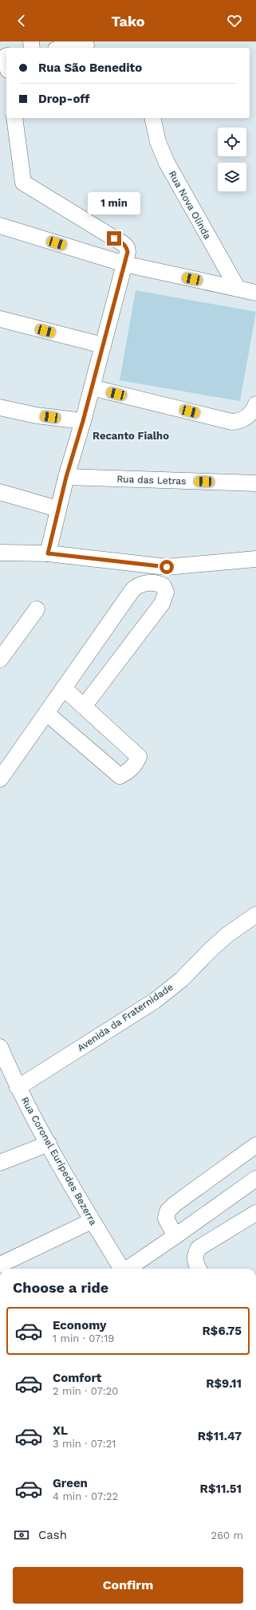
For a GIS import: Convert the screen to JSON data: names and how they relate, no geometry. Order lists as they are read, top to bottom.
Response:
{
  "streets": {
    "street": [
      "Rua Nova Olinda",
      "Rua das Letras",
      "Avenida da Fraternidade",
      "Rua Coronel Eurípedes Bezerra"
    ]
  },
  "crossings": [
    ["Avenida da Fraternidade", "Rua Coronel Eurípedes Bezerra"]
  ],
  "districts": ["Recanto Fialho"],
  "page": {
    "header": "Tako",
    "banner": ["Rua São Benedito", "Drop-off"],
    "bubble": "1 min",
    "heading": "Choose a ride",
    "list": [
      {
        "name": "Economy",
        "note": "1 min · 07:19",
        "value": "R$6.75"
      },
      {
        "name": "Comfort",
        "note": "2 min · 07:20",
        "value": "R$9.11"
      },
      {
        "name": "XL",
        "note": "3 min · 07:21",
        "value": "R$11.47"
      },
      {
        "name": "Green",
        "note": "4 min · 07:22",
        "value": "R$11.51"
      }
    ],
    "pay": ["Cash", "260 m"],
    "buttons": "Confirm"
  }
}
